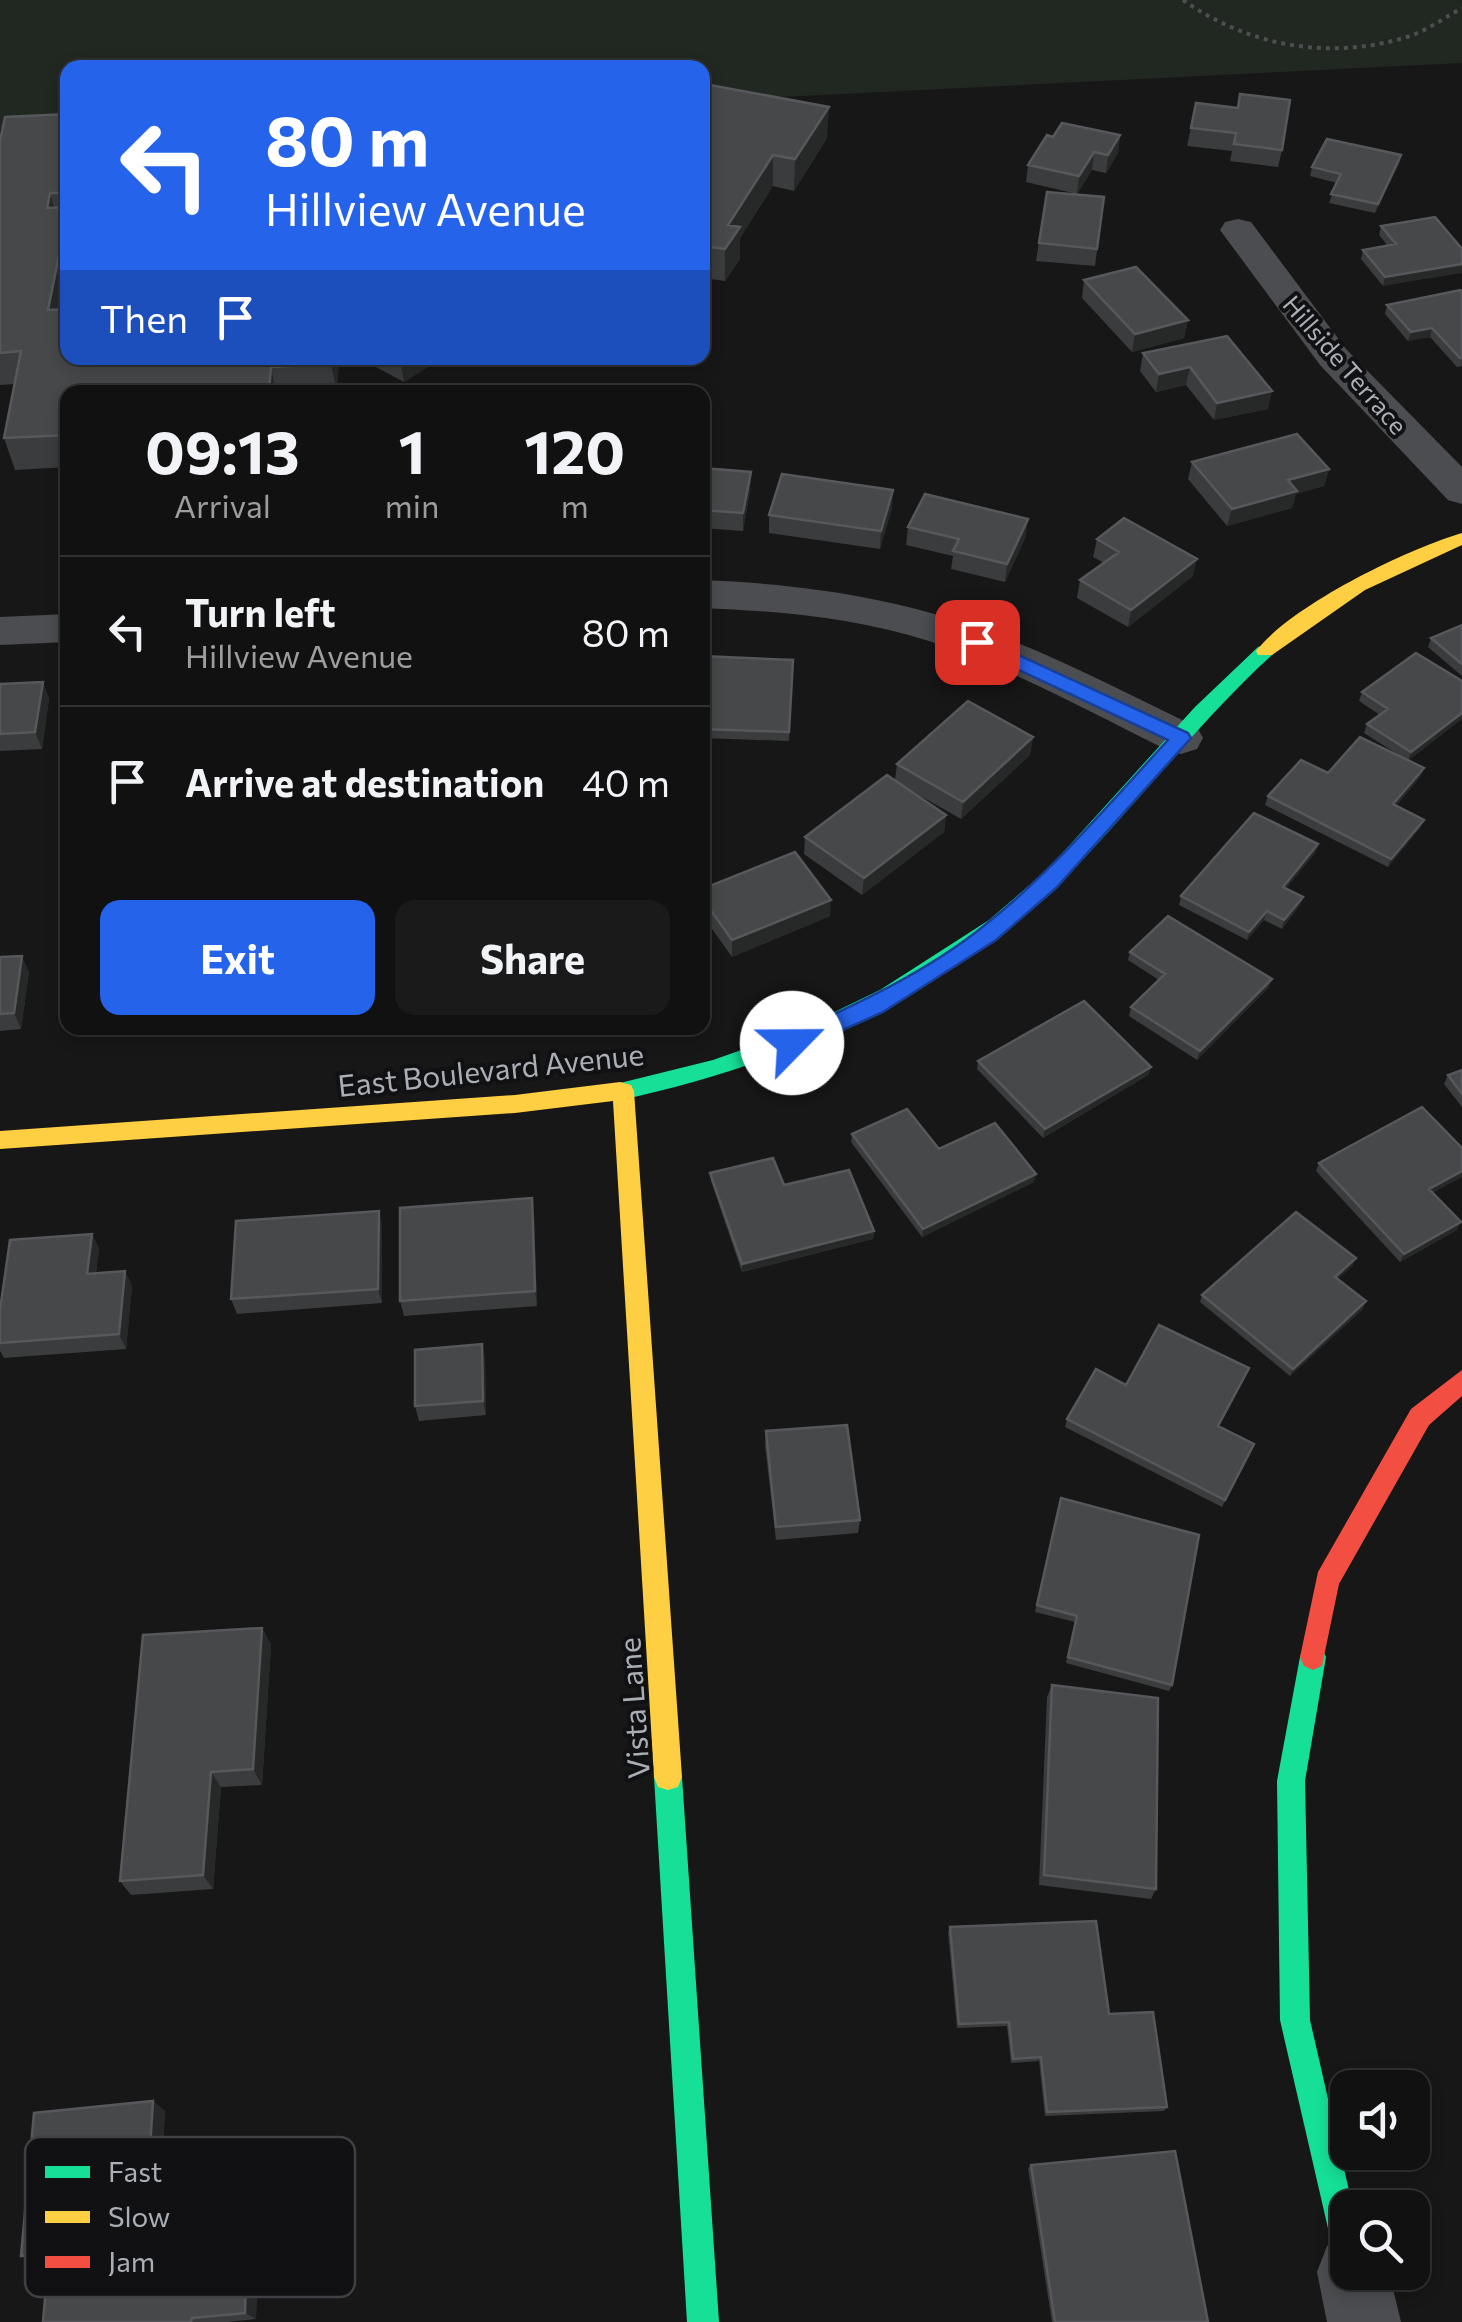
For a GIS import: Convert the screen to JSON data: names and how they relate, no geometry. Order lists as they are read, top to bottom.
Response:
{
  "streets": {
    "street": ["Hillside Terrace", "East Boulevard Avenue", "Vista Lane"]
  },
  "crossings": [
    ["East Boulevard Avenue", "Vista Lane"]
  ],
  "legend": ["Fast", "Slow", "Jam"],
  "page": {
    "turn": ["80 m", "Hillview Avenue"],
    "then": "Then",
    "eta": [
      "09:13",
      "Arrival",
      "1",
      "min",
      "120",
      "m"
    ],
    "list": [
      {
        "name": "Turn left",
        "note": "Hillview Avenue",
        "value": "80 m"
      },
      {
        "name": "Arrive at destination",
        "value": "40 m"
      }
    ],
    "buttons": ["Exit", "Share"]
  }
}
